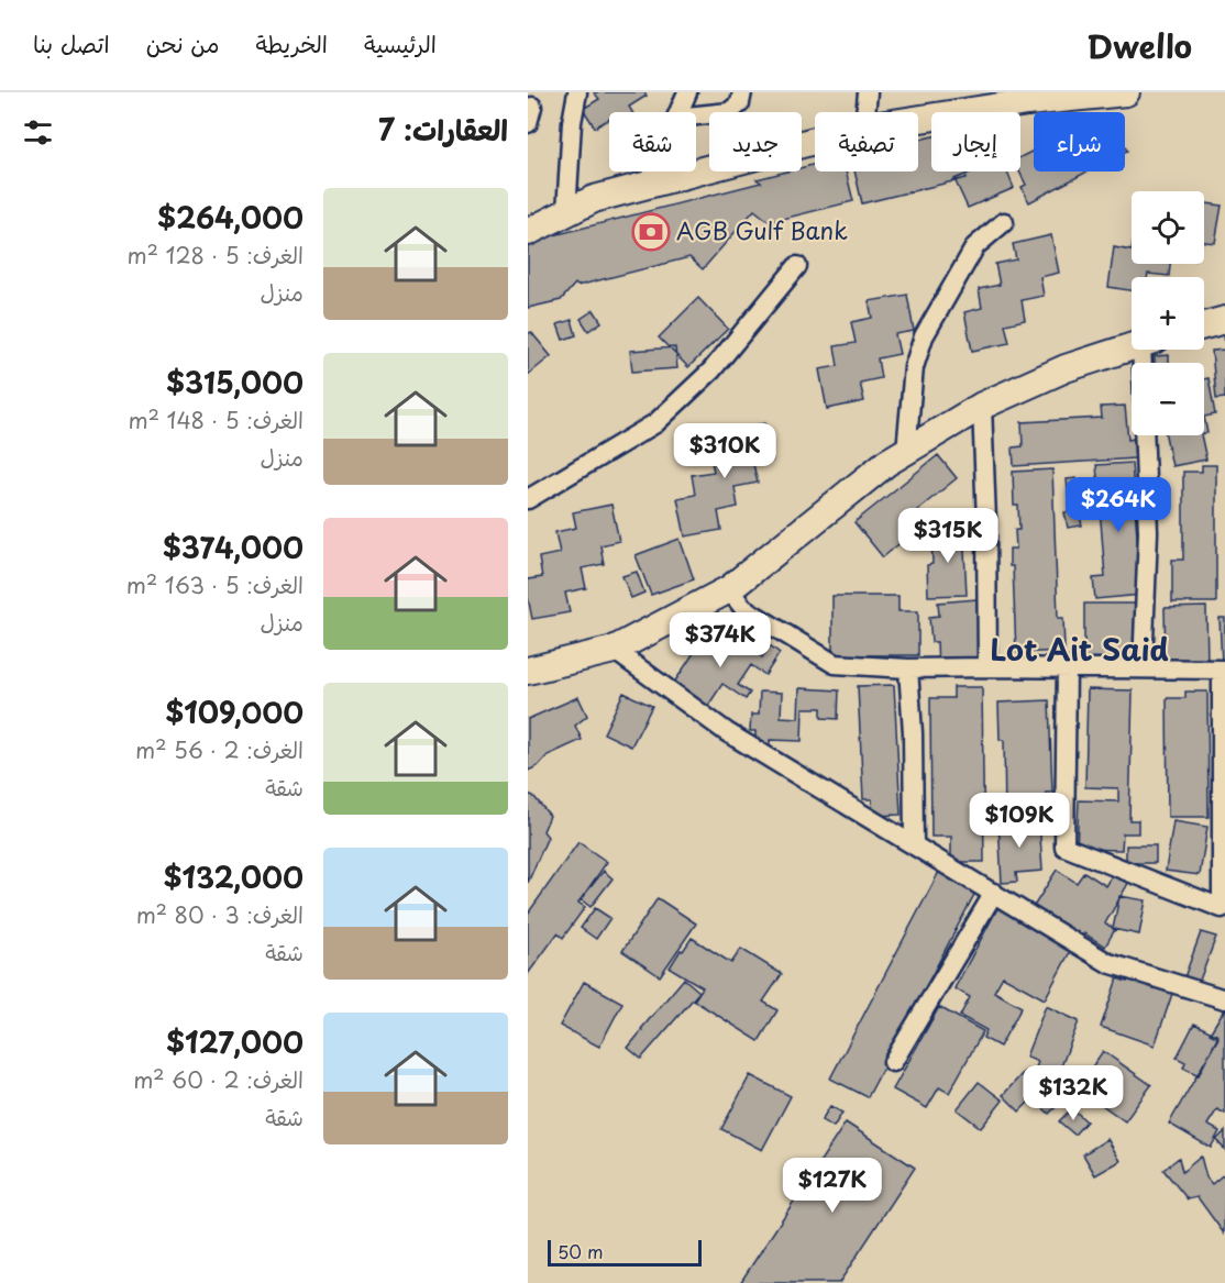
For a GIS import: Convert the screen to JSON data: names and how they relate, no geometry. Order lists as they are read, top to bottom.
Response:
{
  "districts": ["Lot Ait Said"],
  "places": {
    "bank": ["AGB Gulf Bank"]
  },
  "scale_bar": "50 m",
  "page": {
    "header": "Dwello",
    "nav": [
      "الرئيسية",
      "الخريطة",
      "من نحن",
      "اتصل بنا"
    ],
    "heading": "العقارات: 7",
    "chip": [
      "شراء",
      "إيجار",
      "تصفية",
      "جديد",
      "شقة"
    ],
    "list": [
      {
        "name": "$264,000",
        "note": "الغرف: 5 · 128 m² · منزل"
      },
      {
        "name": "$315,000",
        "note": "الغرف: 5 · 148 m² · منزل"
      },
      {
        "name": "$374,000",
        "note": "الغرف: 5 · 163 m² · منزل"
      },
      {
        "name": "$109,000",
        "note": "الغرف: 2 · 56 m² · شقة"
      },
      {
        "name": "$132,000",
        "note": "الغرف: 3 · 80 m² · شقة"
      },
      {
        "name": "$127,000",
        "note": "الغرف: 2 · 60 m² · شقة"
      }
    ],
    "map_buttons": ["+", "−"],
    "price": [
      "$310K",
      "$264K",
      "$315K",
      "$374K",
      "$109K",
      "$132K",
      "$127K"
    ],
    "scale": "50 m"
  }
}
